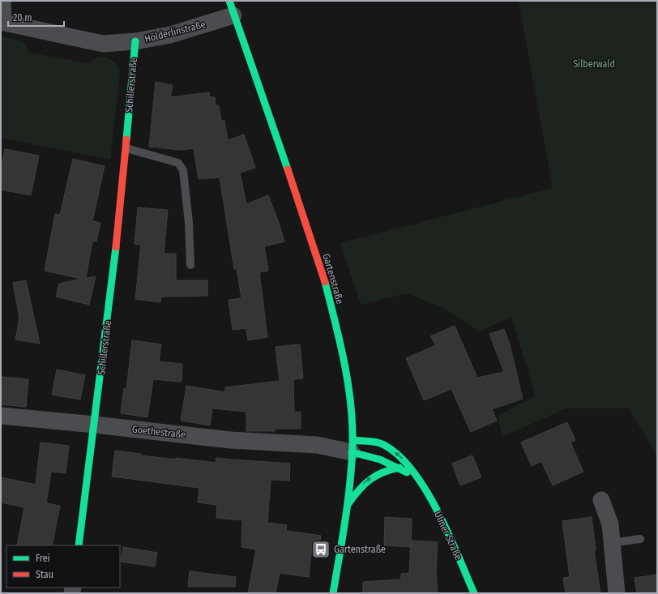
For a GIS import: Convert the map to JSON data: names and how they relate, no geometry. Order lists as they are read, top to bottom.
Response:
{
  "streets": {
    "main road": ["Schillerstraße", "Gartenstraße", "Ulmer Straße"],
    "street": ["Hölderlinstraße", "Goethestraße"]
  },
  "crossings": [
    ["Hölderlinstraße", "Schillerstraße"],
    ["Hölderlinstraße", "Gartenstraße"],
    ["Schillerstraße", "Goethestraße"],
    ["Gartenstraße", "Goethestraße"],
    ["Gartenstraße", "Ulmer Straße"],
    ["Goethestraße", "Ulmer Straße"]
  ],
  "parks": ["Silberwald"],
  "places": {
    "bus stop": ["Gartenstraße"]
  },
  "legend": ["Frei", "Stau"],
  "scale_bar": "20 m"
}
